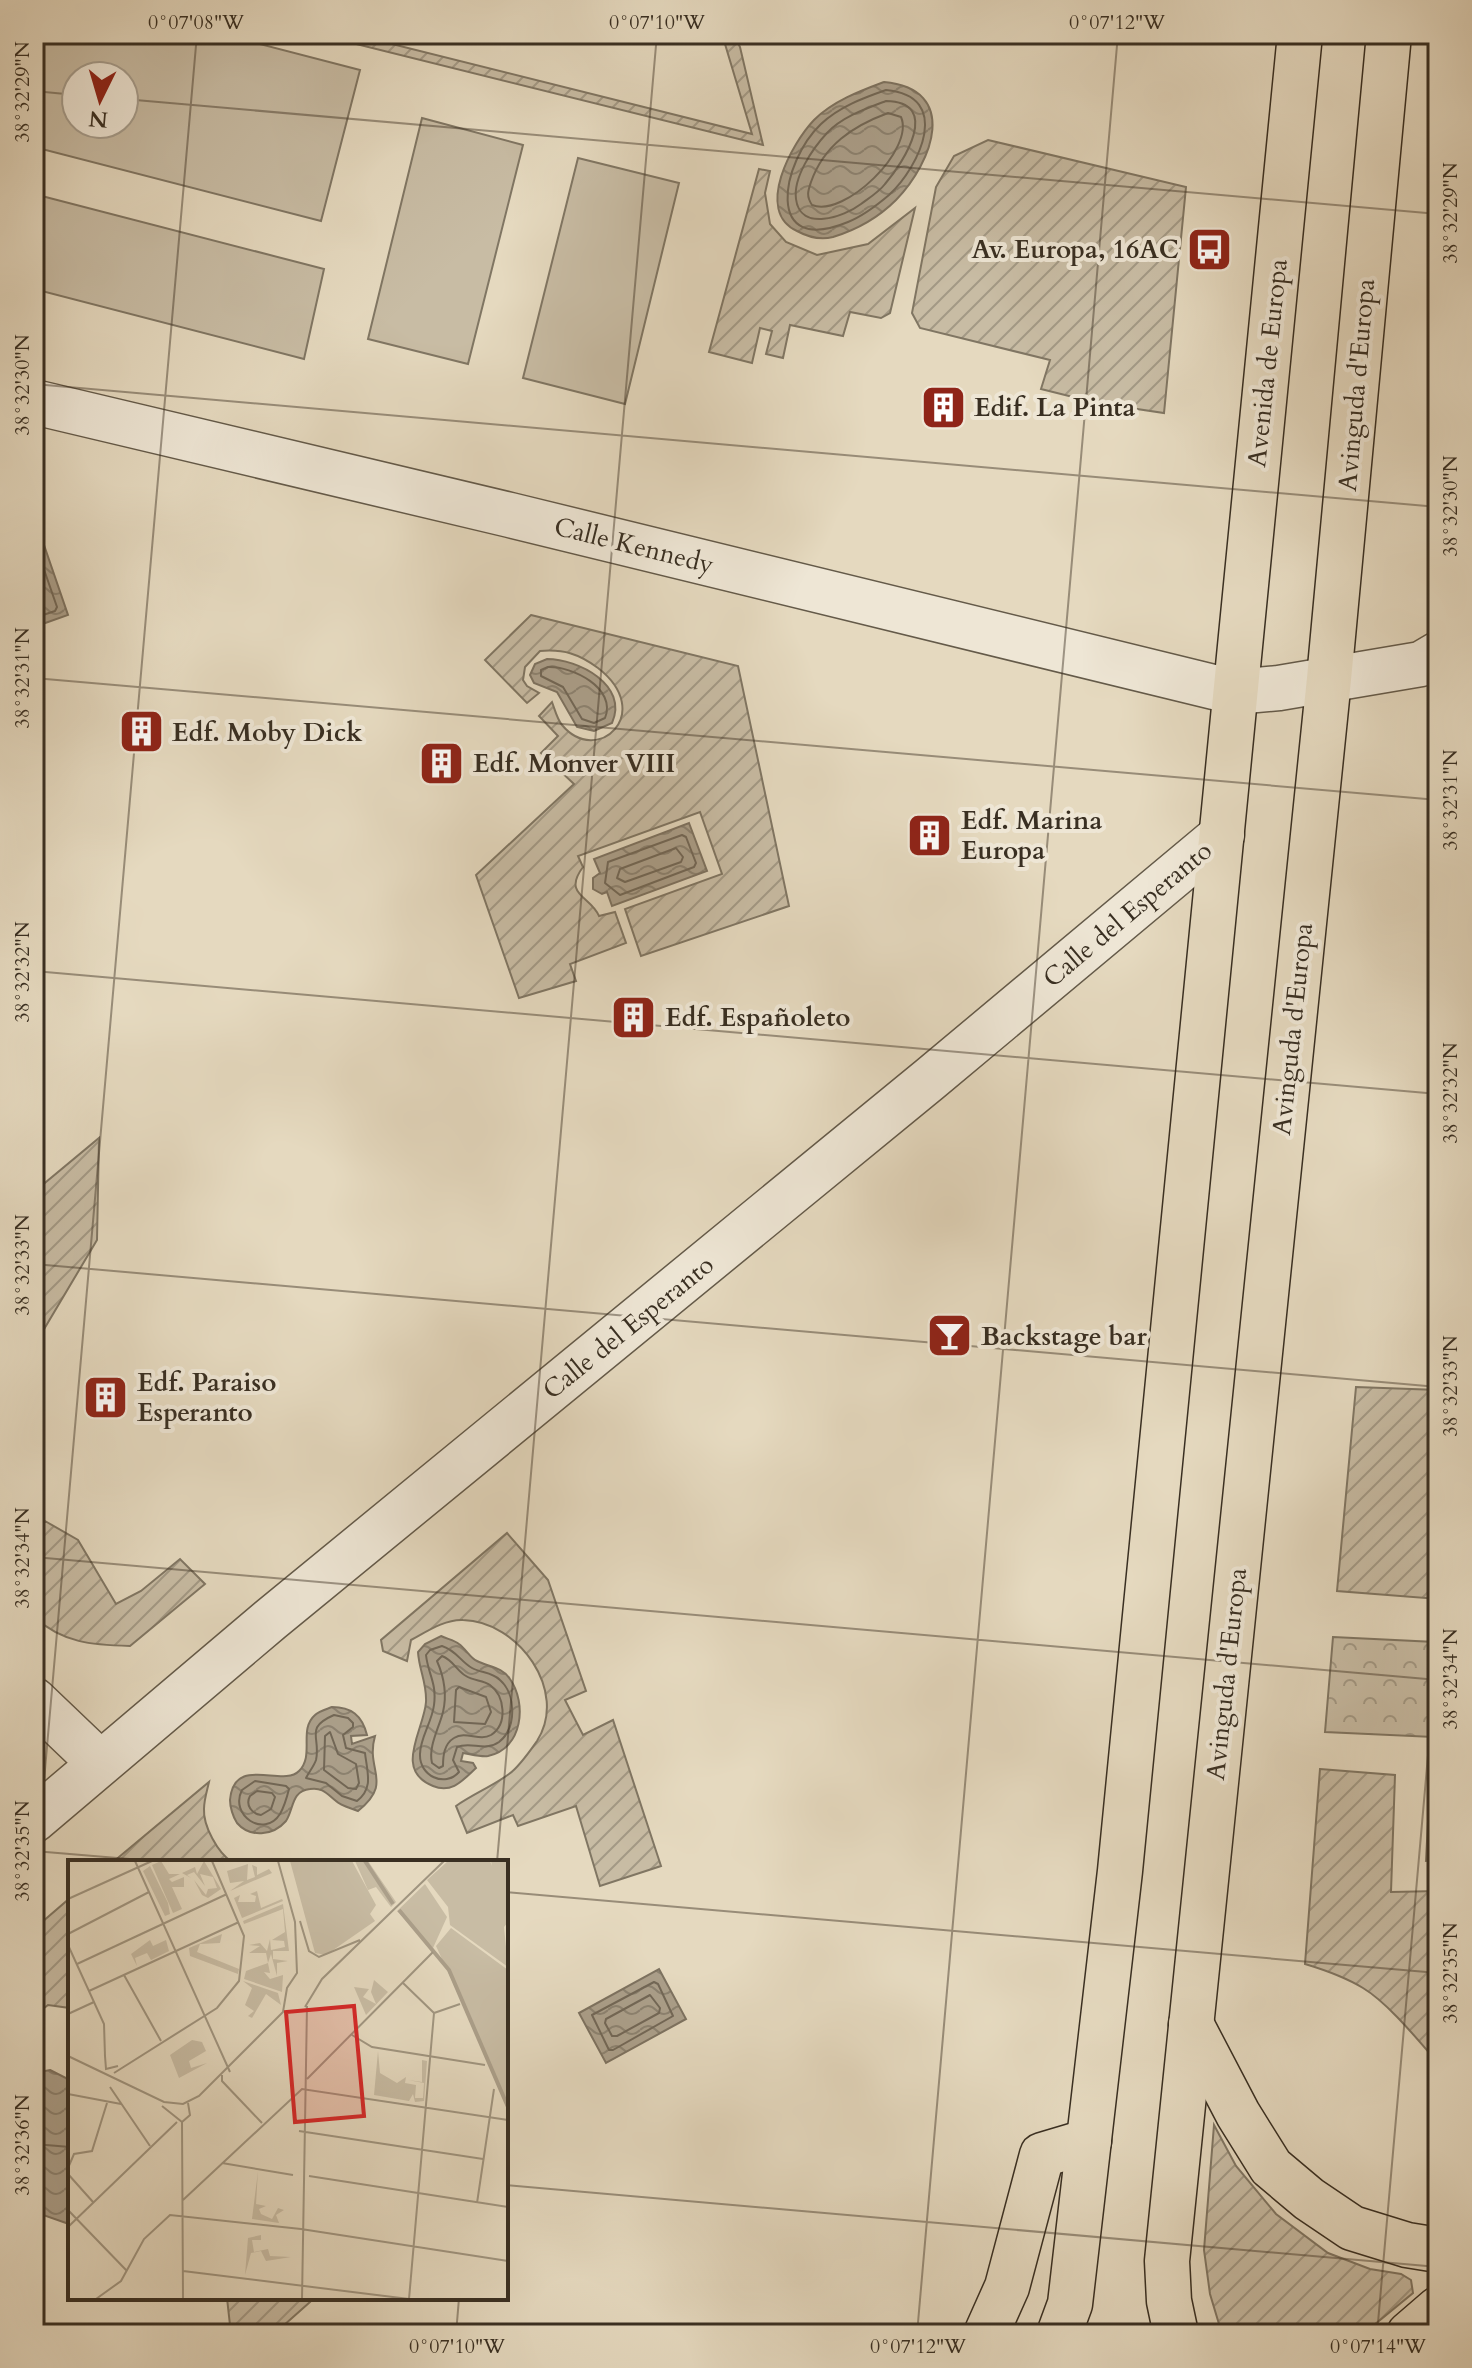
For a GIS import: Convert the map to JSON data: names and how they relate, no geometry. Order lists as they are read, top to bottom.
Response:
{
  "streets": {
    "main road": ["Avenida de Europa", "Avinguda d'Europa"],
    "street": ["Calle Kennedy", "Calle del Esperanto"]
  },
  "crossings": [
    ["Avenida de Europa", "Calle Kennedy"]
  ],
  "places": {
    "bus stop": ["Av. Europa, 16AC"],
    "building": [
      "Edif. La Pinta",
      "Edf. Moby Dick",
      "Edf. Monver VIII",
      "Edf. Marina Europa",
      "Edf. Españoleto",
      "Edf. Paraiso Esperanto"
    ],
    "bar": ["Backstage bar"]
  },
  "north": "bottom",
  "coordinates": [
    "0°07'08\"W",
    "0°07'10\"W",
    "0°07'12\"W",
    "38°32'29\"N",
    "38°32'30\"N",
    "38°32'31\"N",
    "38°32'32\"N",
    "38°32'33\"N",
    "38°32'34\"N",
    "38°32'35\"N",
    "38°32'36\"N",
    "0°07'14\"W"
  ]
}
